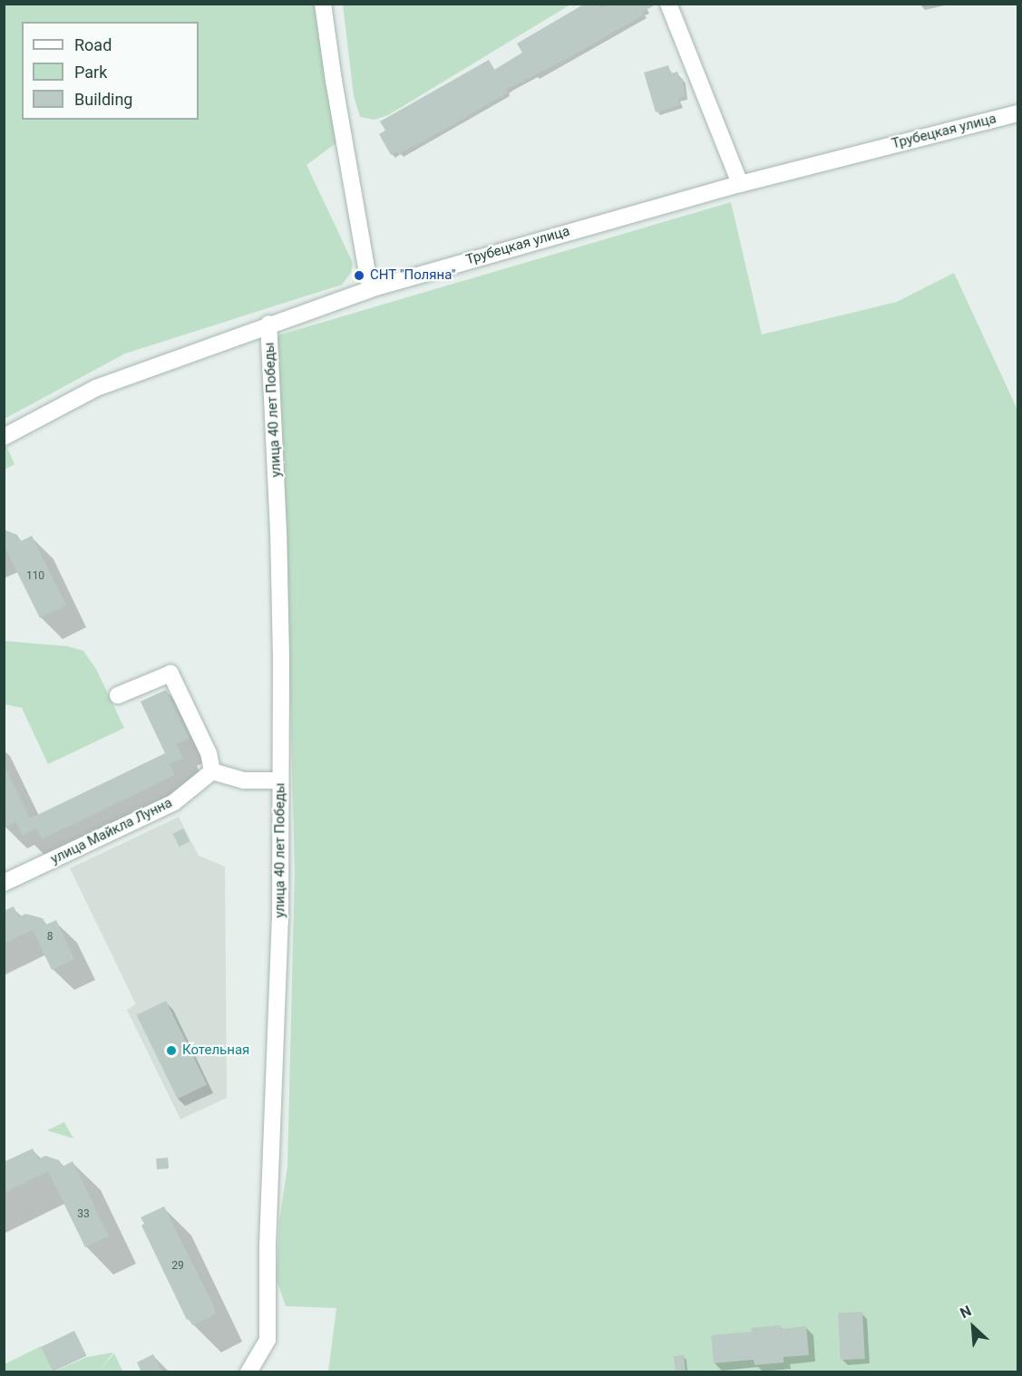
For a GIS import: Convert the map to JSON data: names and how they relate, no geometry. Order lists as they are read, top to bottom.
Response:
{
  "streets": {
    "street": ["Трубецкая улица", "улица 40 лет Победы", "улица Майкла Лунна"]
  },
  "crossings": [
    ["Трубецкая улица", "улица 40 лет Победы"]
  ],
  "places": ["СНТ \"Поляна\"", "Котельная"],
  "house_numbers": [
    "110",
    "8",
    "33",
    "29"
  ],
  "legend": ["Road", "Park", "Building"],
  "north": "top left"
}
